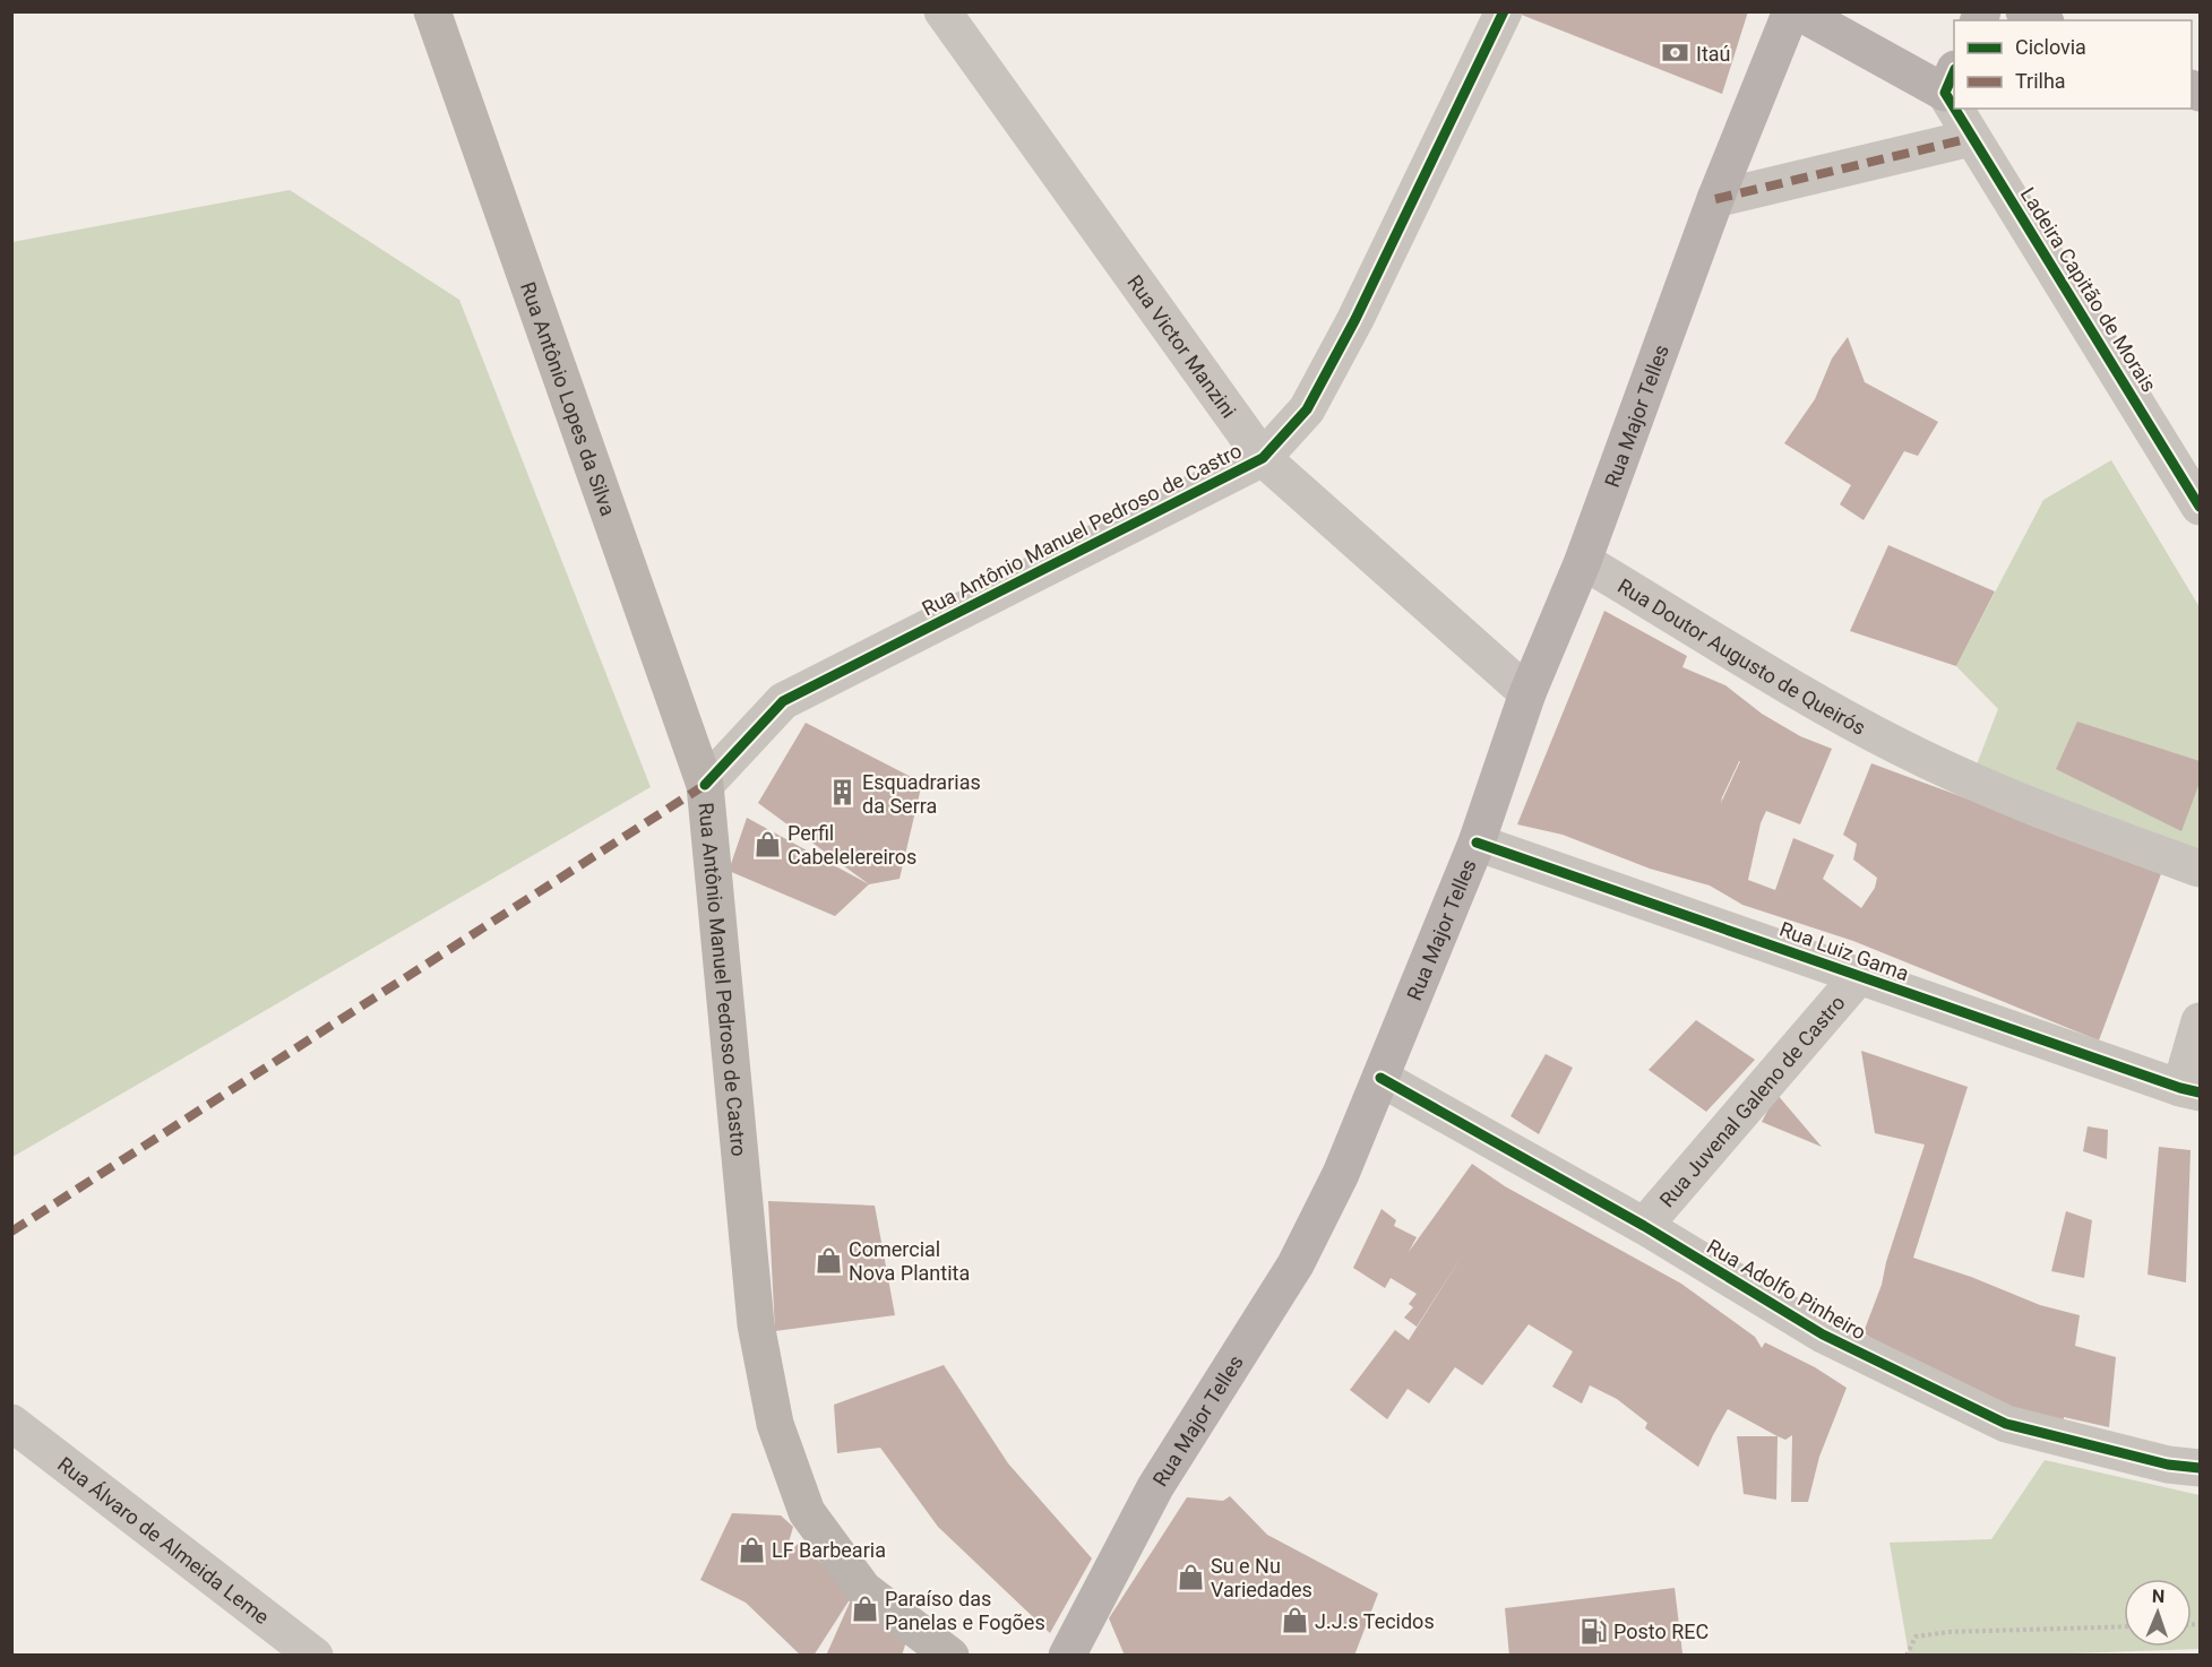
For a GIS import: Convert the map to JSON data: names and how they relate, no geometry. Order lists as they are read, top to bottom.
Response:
{
  "streets": {
    "main road": ["Rua Antônio Lopes da Silva", "Rua Major Telles", "Rua Antônio Manuel Pedroso de Castro"],
    "street": [
      "Ladeira Capitão de Morais",
      "Rua Victor Manzini",
      "Rua Doutor Augusto de Queirós",
      "Rua Luiz Gama",
      "Rua Juvenal Galeno de Castro",
      "Rua Adolfo Pinheiro",
      "Rua Álvaro de Almeida Leme"
    ]
  },
  "crossings": [
    ["Rua Victor Manzini", "Rua Major Telles"],
    ["Rua Victor Manzini", "Rua Antônio Manuel Pedroso de Castro"],
    ["Rua Antônio Lopes da Silva", "Rua Antônio Manuel Pedroso de Castro"],
    ["Rua Major Telles", "Rua Doutor Augusto de Queirós"],
    ["Rua Major Telles", "Rua Luiz Gama"],
    ["Rua Major Telles", "Rua Adolfo Pinheiro"],
    ["Rua Luiz Gama", "Rua Juvenal Galeno de Castro"],
    ["Rua Juvenal Galeno de Castro", "Rua Adolfo Pinheiro"]
  ],
  "places": {
    "bank": ["Itaú"],
    "building": ["Esquadrarias da Serra"],
    "shop": [
      "Perfil Cabelelereiros",
      "Comercial Nova Plantita",
      "LF Barbearia",
      "Su e Nu Variedades",
      "Paraíso das Panelas e Fogões",
      "J.J.s Tecidos"
    ],
    "fuel station": ["Posto REC"]
  },
  "legend": ["Ciclovia", "Trilha"],
  "north": "top"
}
